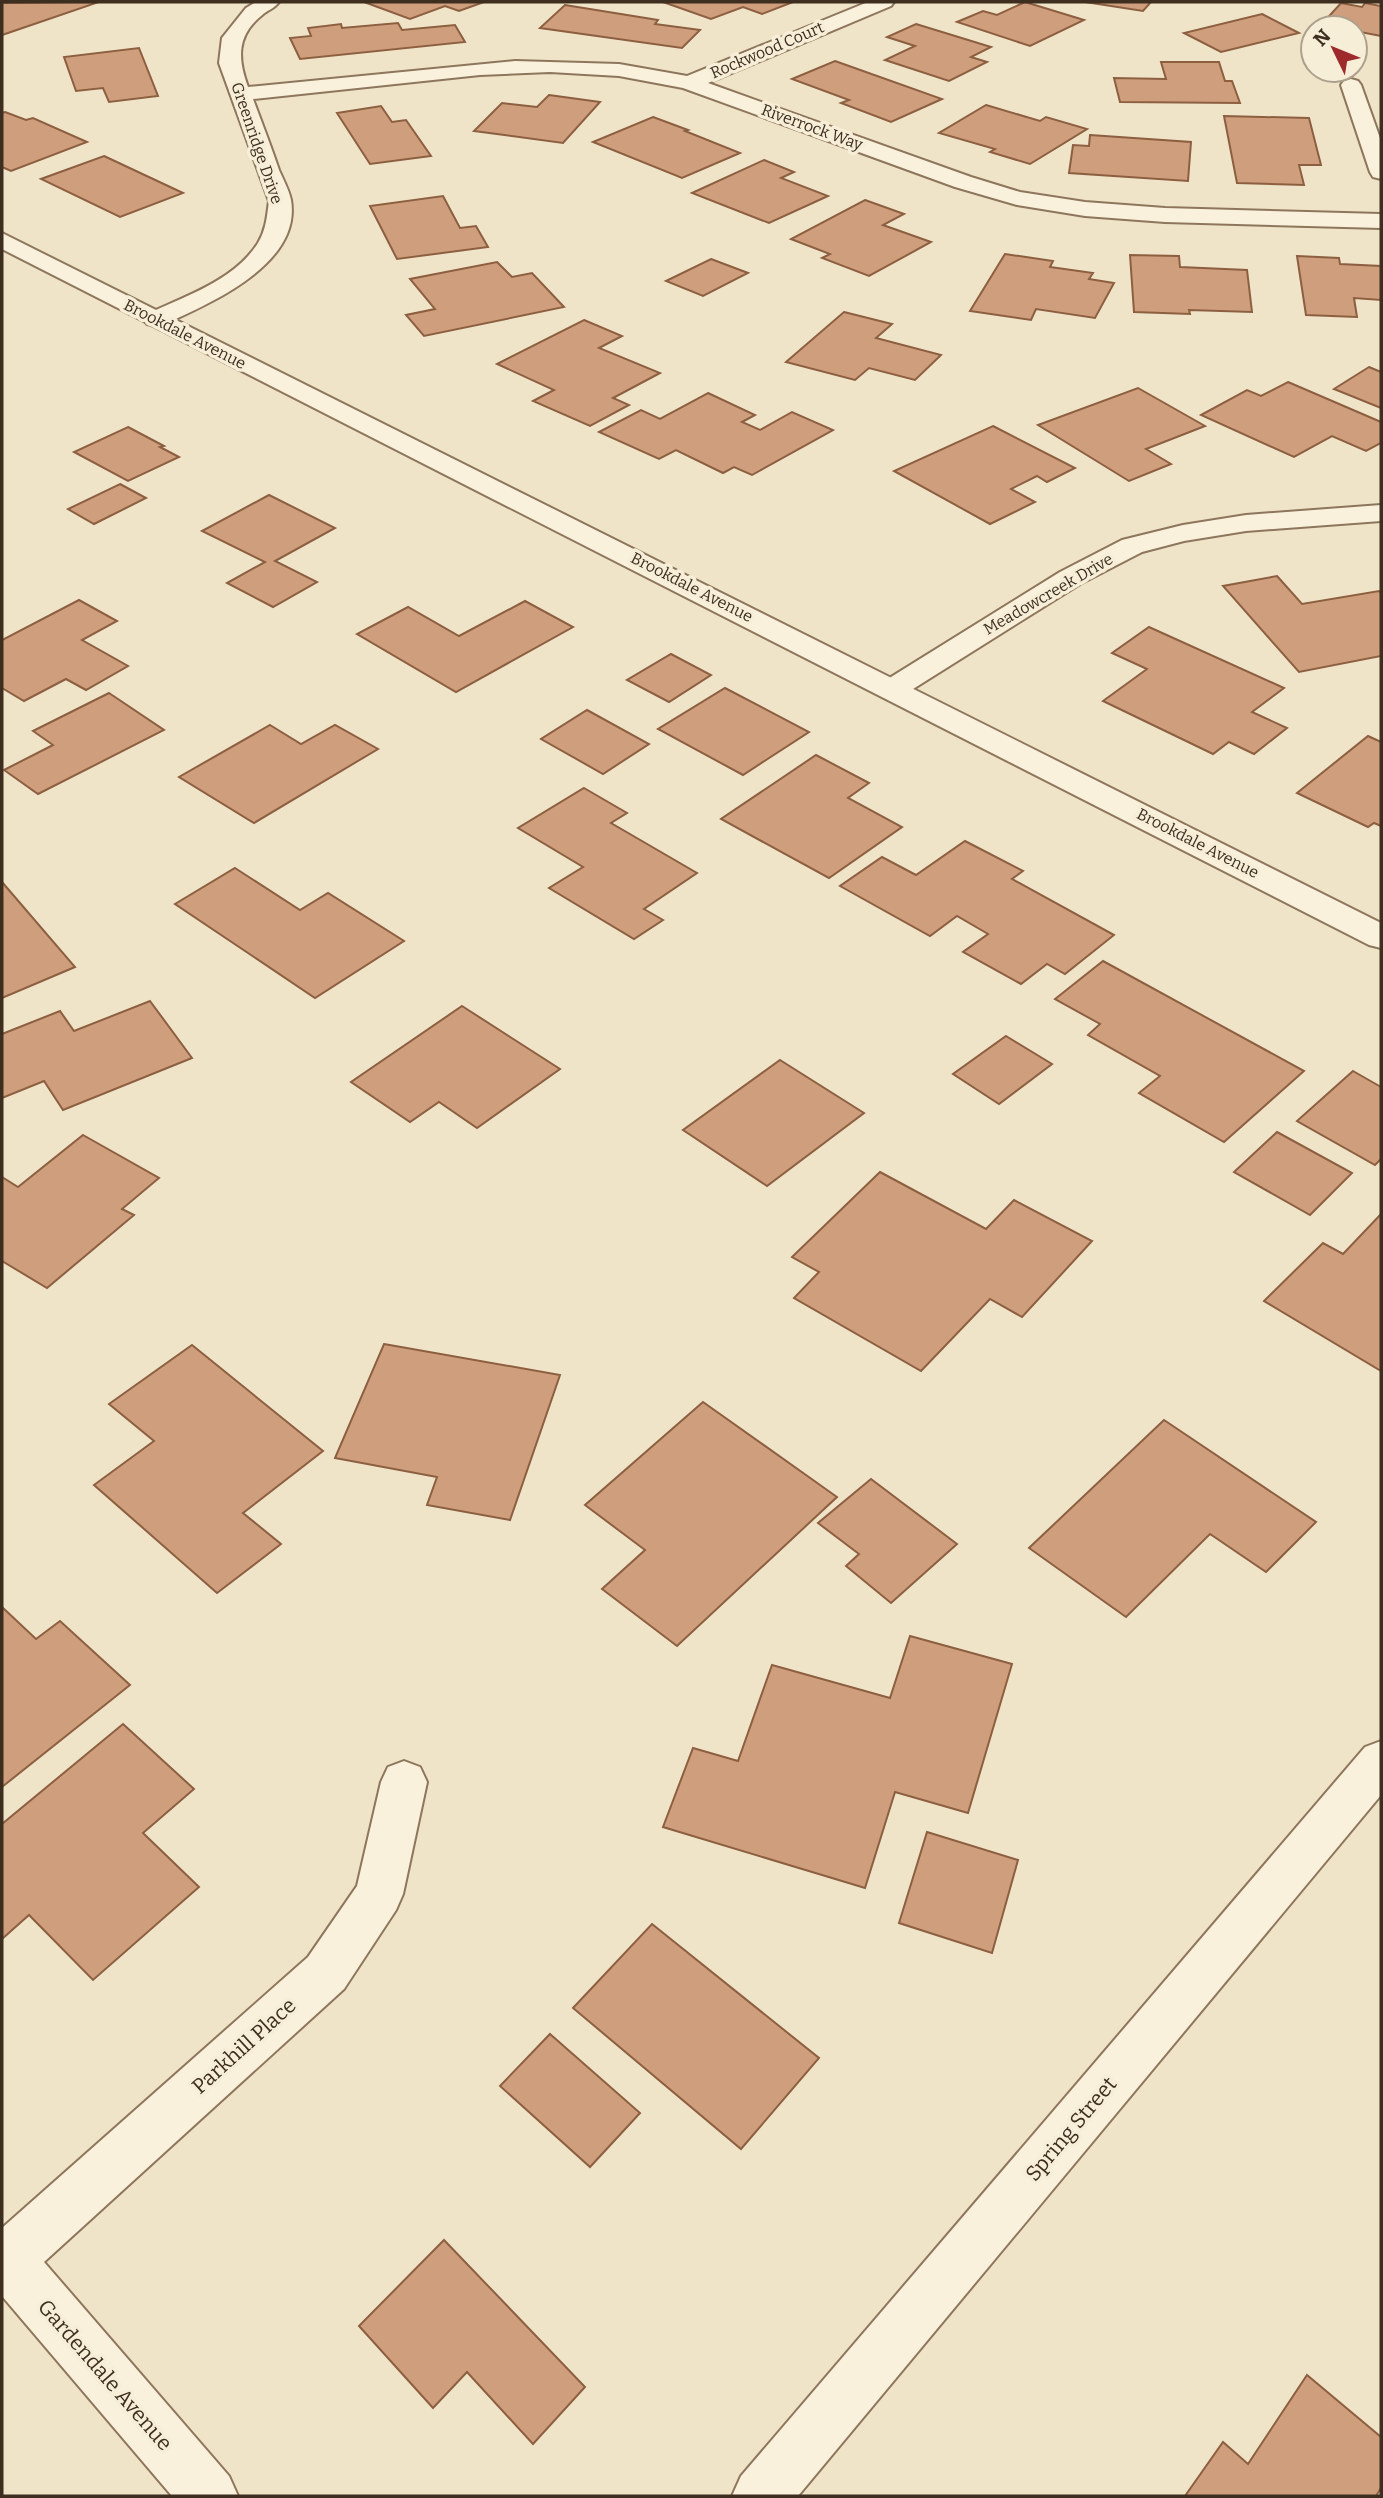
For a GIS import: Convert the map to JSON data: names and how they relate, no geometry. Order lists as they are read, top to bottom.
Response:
{
  "streets": {
    "street": [
      "Rockwood Court",
      "Riverrock Way",
      "Greenridge Drive",
      "Brookdale Avenue",
      "Meadowcreek Drive",
      "Parkhill Place",
      "Spring Street",
      "Gardendale Avenue"
    ]
  },
  "crossings": [
    ["Rockwood Court", "Riverrock Way"],
    ["Riverrock Way", "Greenridge Drive"],
    ["Greenridge Drive", "Brookdale Avenue"],
    ["Brookdale Avenue", "Meadowcreek Drive"],
    ["Parkhill Place", "Gardendale Avenue"]
  ],
  "north": "top left"
}
